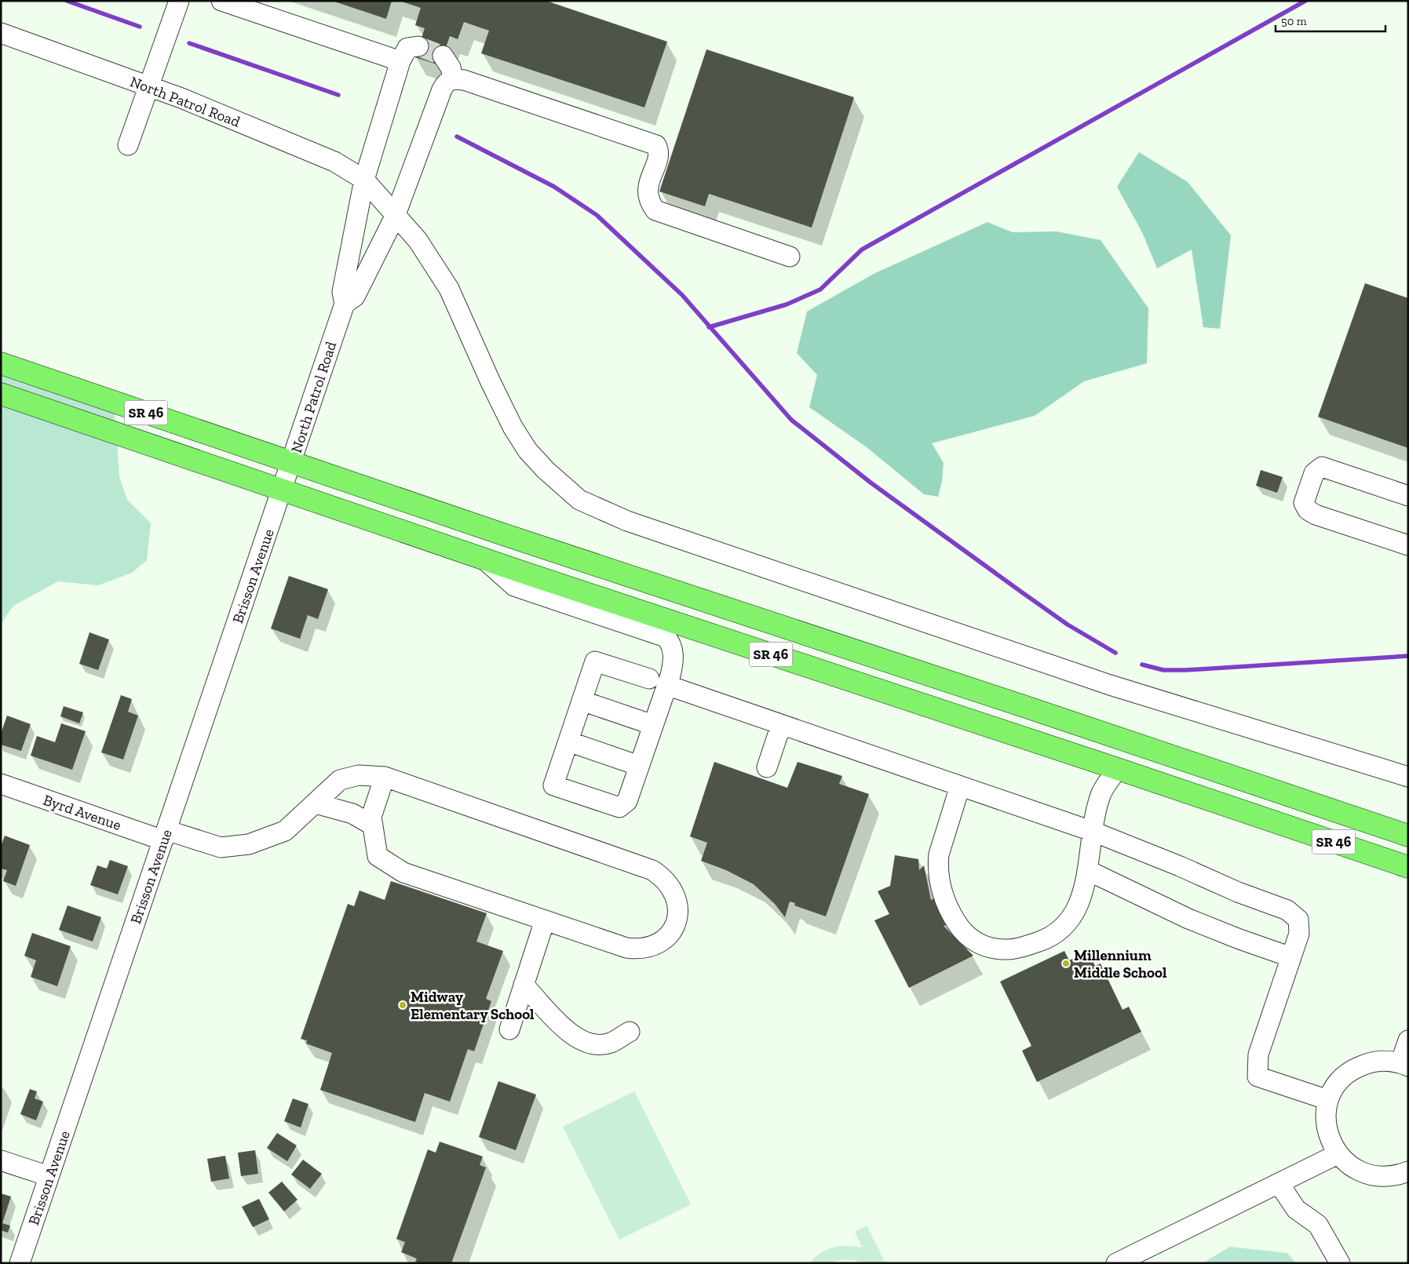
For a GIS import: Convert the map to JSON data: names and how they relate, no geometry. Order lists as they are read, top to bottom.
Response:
{
  "streets": {
    "main road": ["SR 46"],
    "street": ["North Patrol Road", "Brisson Avenue", "Byrd Avenue"]
  },
  "crossings": [
    ["North Patrol Road", "SR 46"],
    ["North Patrol Road", "Brisson Avenue"],
    ["SR 46", "Brisson Avenue"],
    ["Brisson Avenue", "Byrd Avenue"]
  ],
  "places": ["Millennium Middle School", "Midway Elementary School"],
  "scale_bar": "50 m"
}
